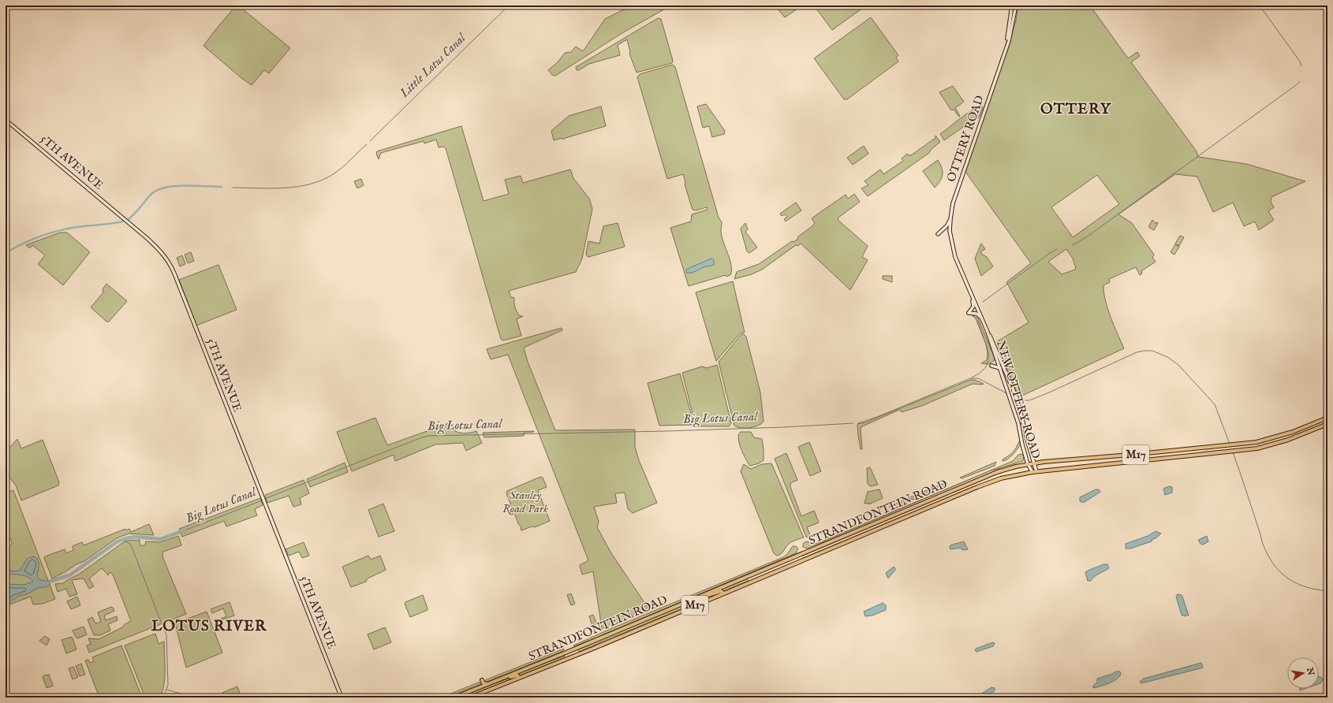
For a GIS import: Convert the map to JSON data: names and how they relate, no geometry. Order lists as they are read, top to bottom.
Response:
{
  "streets": {
    "main road": [
      "OTTERY ROAD",
      "5TH AVENUE",
      "NEW OTTERY ROAD",
      "M17",
      "STRANDFONTEIN ROAD"
    ]
  },
  "crossings": [
    ["OTTERY ROAD", "NEW OTTERY ROAD"],
    ["NEW OTTERY ROAD", "STRANDFONTEIN ROAD"]
  ],
  "districts": ["OTTERY", "LOTUS RIVER"],
  "water": ["Little Lotus Canal", "Big Lotus Canal"],
  "parks": ["Stanley Road Park"],
  "north": "right"
}
